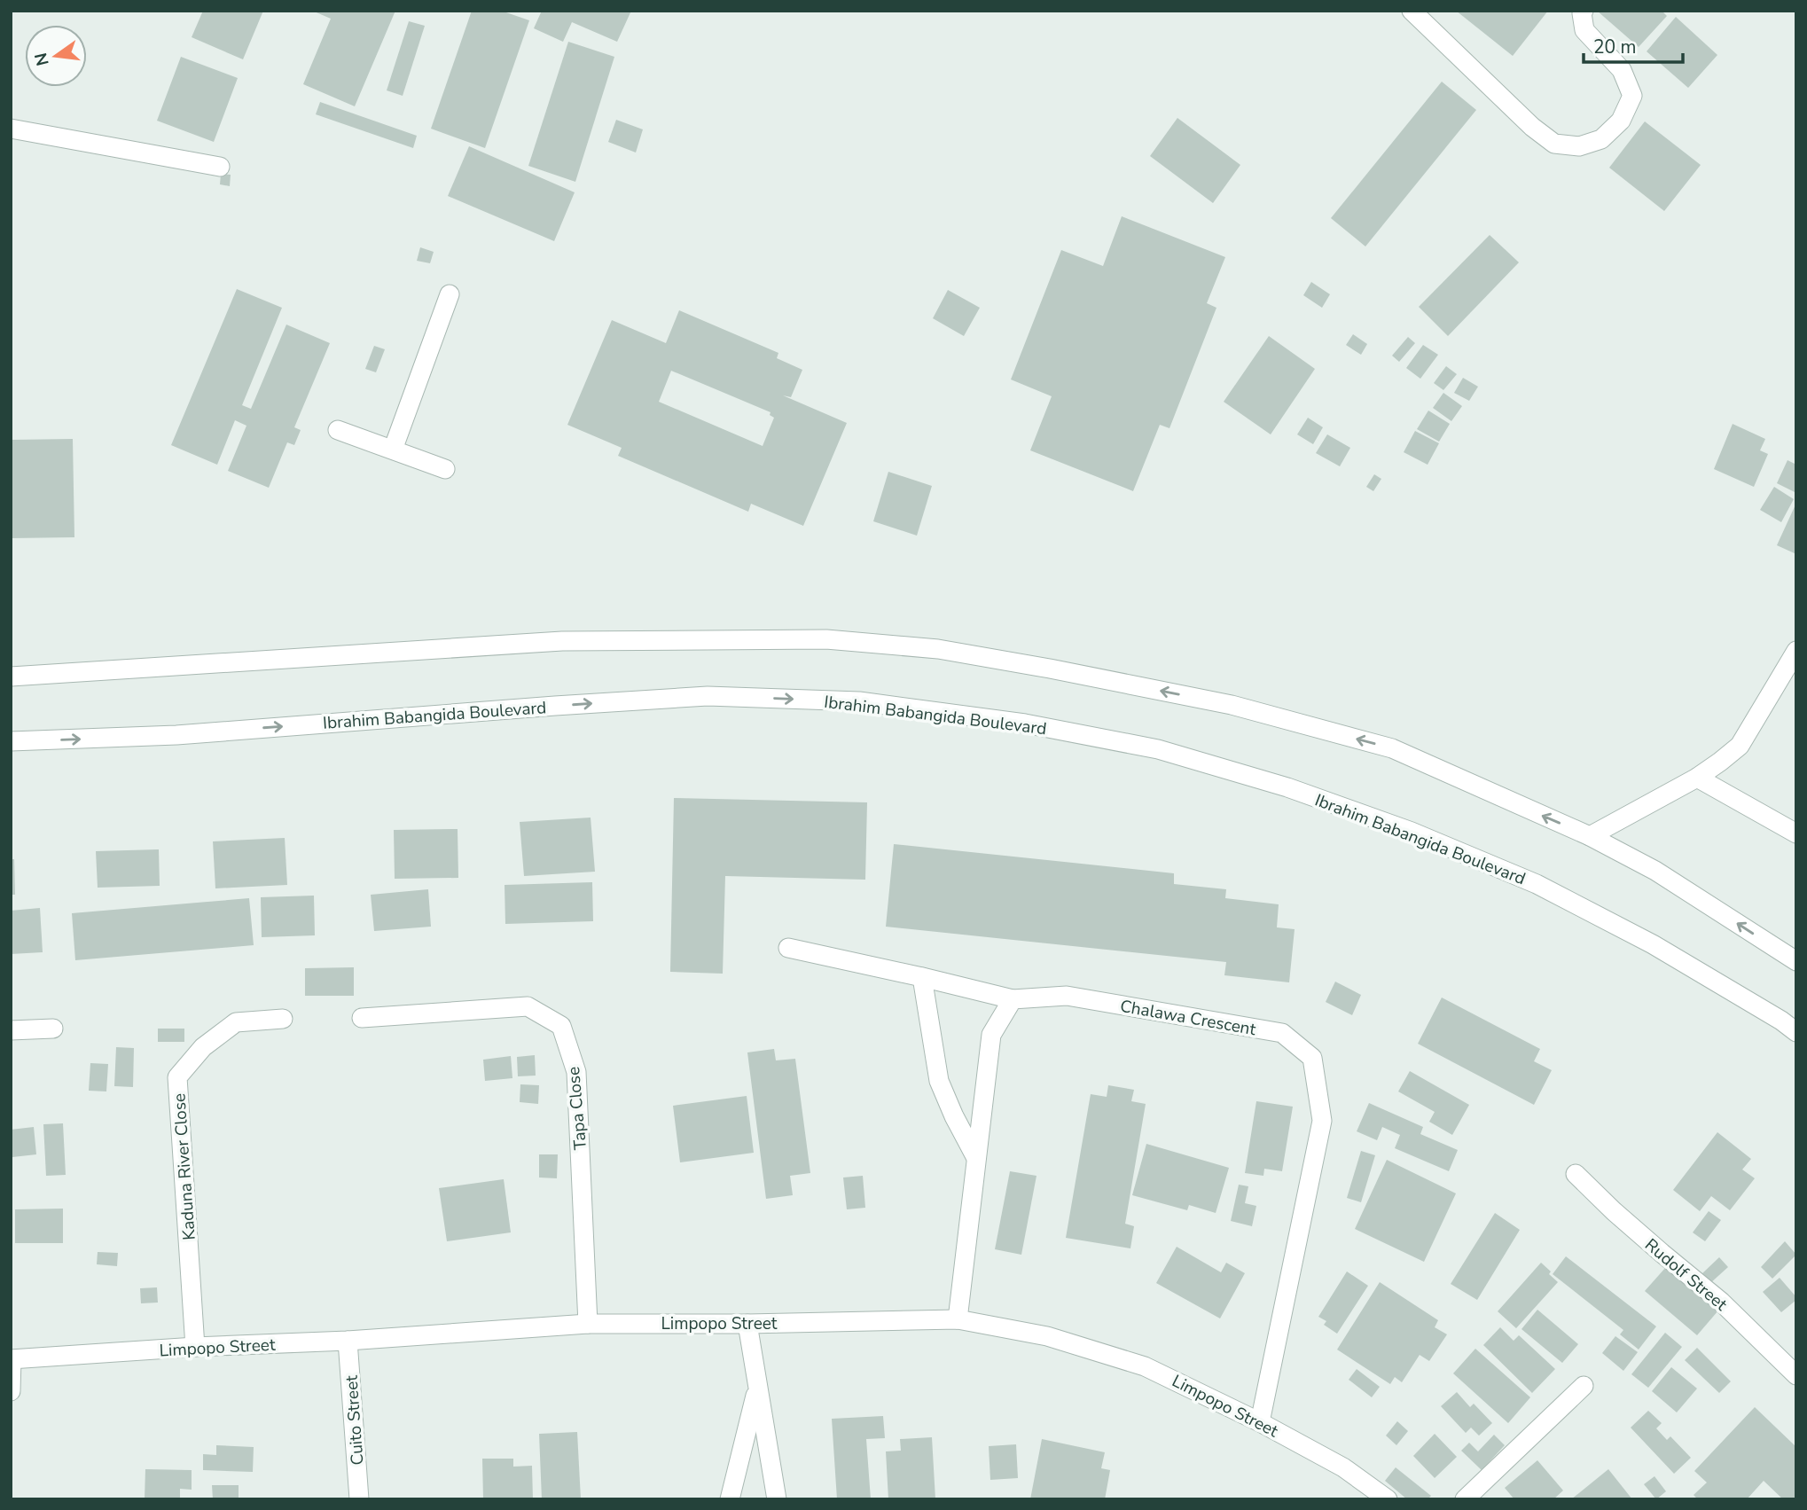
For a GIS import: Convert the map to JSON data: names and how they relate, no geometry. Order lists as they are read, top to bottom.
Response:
{
  "streets": {
    "street": [
      "Ibrahim Babangida Boulevard",
      "Chalawa Crescent",
      "Tapa Close",
      "Kaduna River Close",
      "Rudolf Street",
      "Limpopo Street",
      "Cuito Street"
    ]
  },
  "crossings": [
    ["Chalawa Crescent", "Limpopo Street"],
    ["Tapa Close", "Limpopo Street"],
    ["Kaduna River Close", "Limpopo Street"],
    ["Limpopo Street", "Cuito Street"]
  ],
  "scale_bar": "20 m",
  "north": "left"
}
